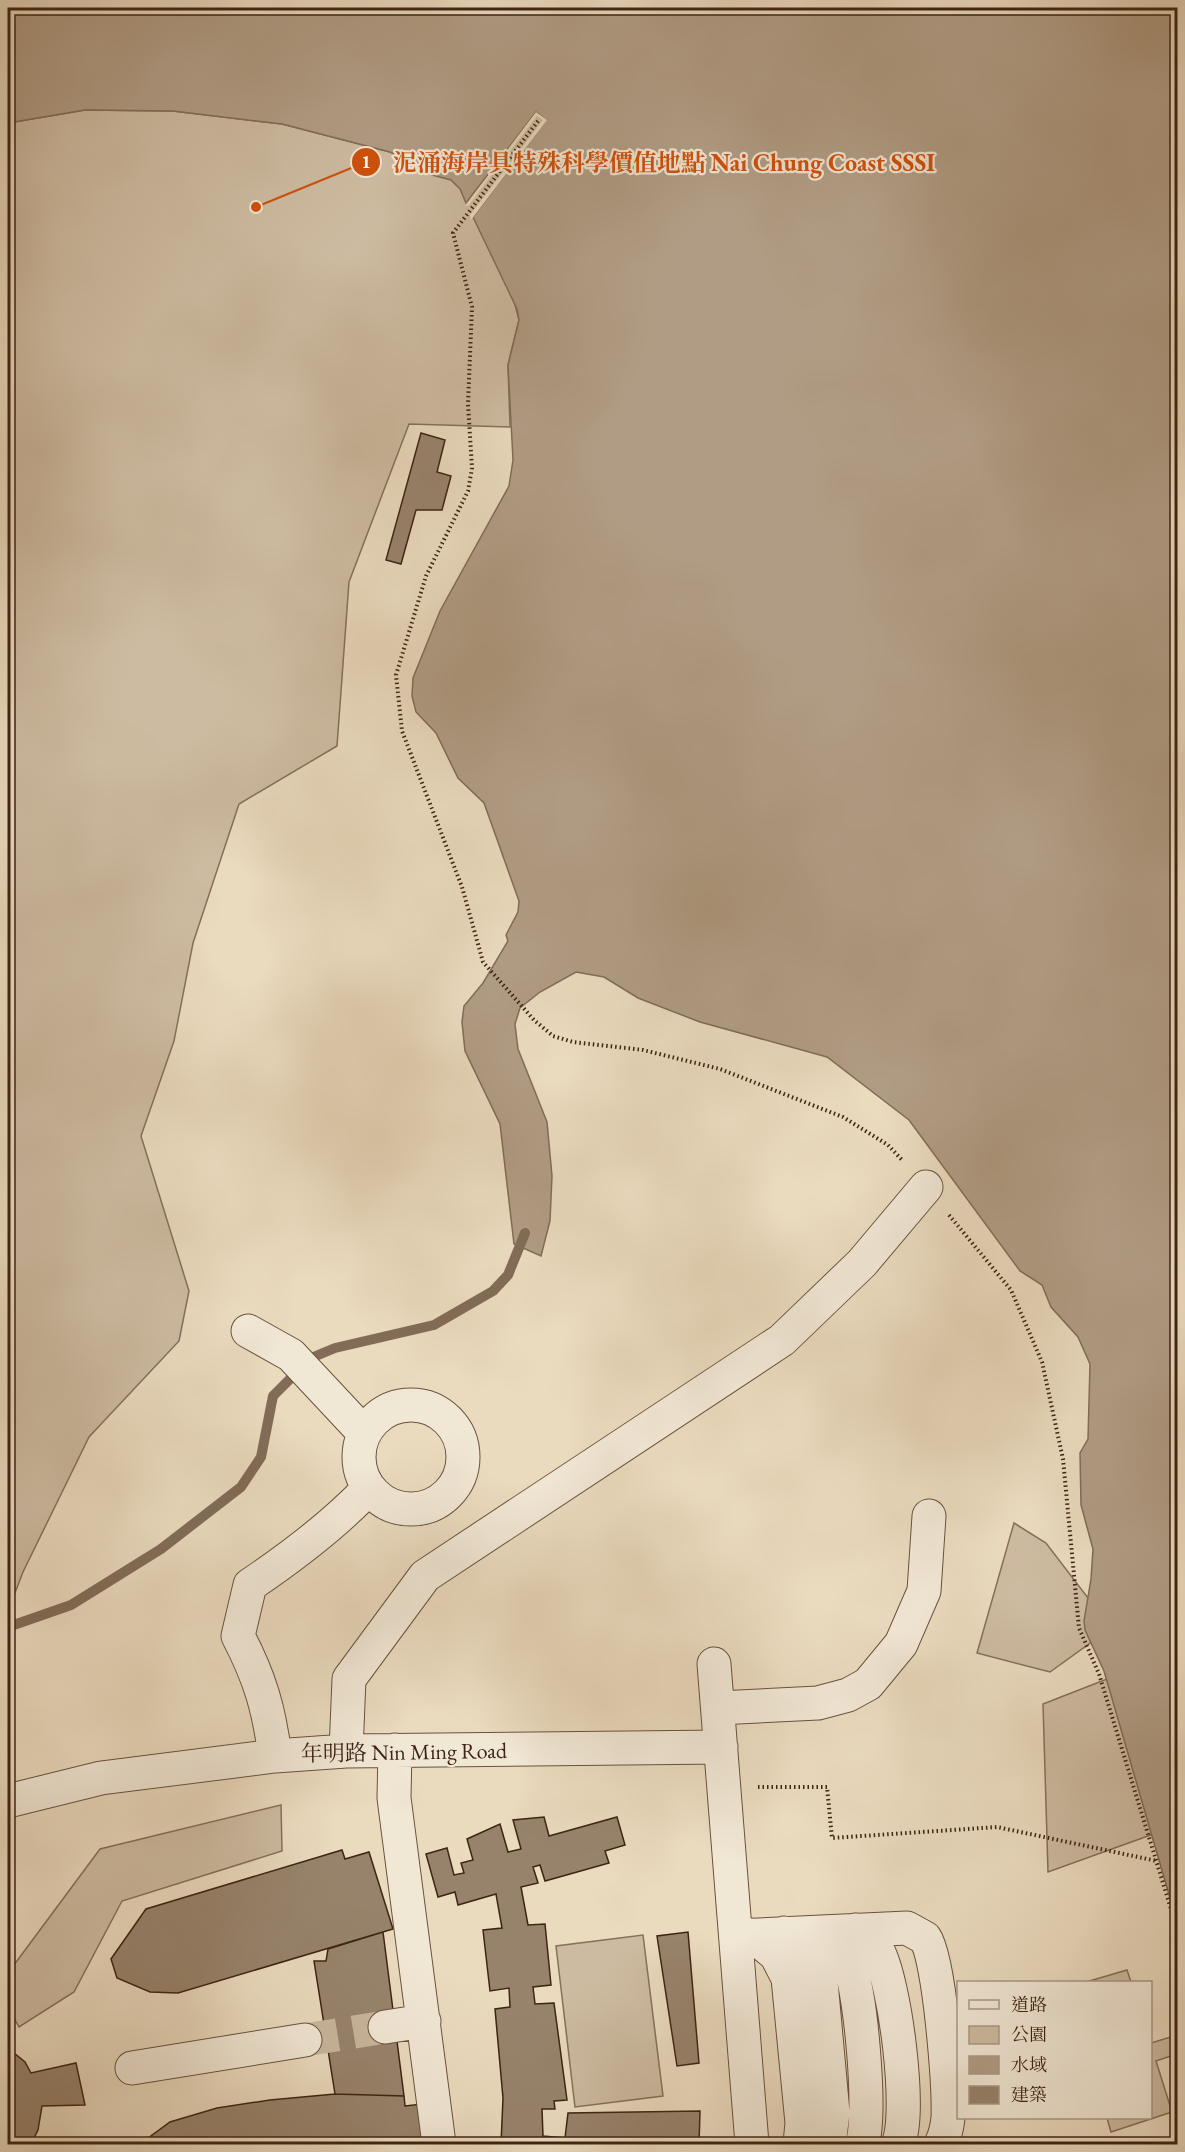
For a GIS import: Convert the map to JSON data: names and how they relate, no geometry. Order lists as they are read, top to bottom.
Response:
{
  "streets": {
    "street": ["年明路 Nin Ming Road"]
  },
  "places": ["泥涌海岸具特殊科學價值地點 Nai Chung Coast SSSI"],
  "legend": [
    "道路",
    "公園",
    "水域",
    "建築"
  ]
}
